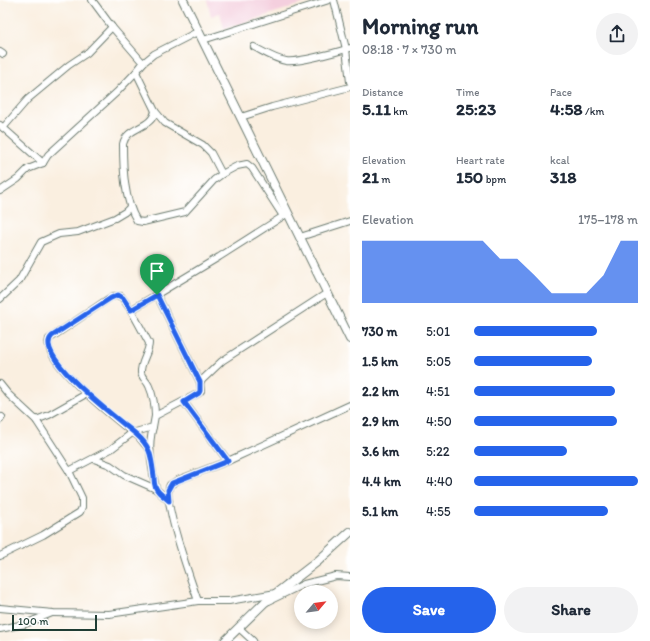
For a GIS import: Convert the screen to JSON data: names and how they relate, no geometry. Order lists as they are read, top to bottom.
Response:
{
  "scale_bar": "100 m",
  "north": "top right",
  "page": {
    "heading": ["Morning run", "08:18 · 7 × 730 m"],
    "stats": [
      ["Distance", "5.11 km"],
      ["Time", "25:23"],
      ["Pace", "4:58 /km"],
      ["Elevation", "21 m"],
      ["Heart rate", "150 bpm"],
      ["kcal", "318"]
    ],
    "chart": ["Elevation", "175–178 m"],
    "list": [
      {
        "name": "730 m",
        "note": "5:01"
      },
      {
        "name": "1.5 km",
        "note": "5:05"
      },
      {
        "name": "2.2 km",
        "note": "4:51"
      },
      {
        "name": "2.9 km",
        "note": "4:50"
      },
      {
        "name": "3.6 km",
        "note": "5:22"
      },
      {
        "name": "4.4 km",
        "note": "4:40"
      },
      {
        "name": "5.1 km",
        "note": "4:55"
      }
    ],
    "buttons": ["Save", "Share"],
    "scale": "100 m"
  }
}
